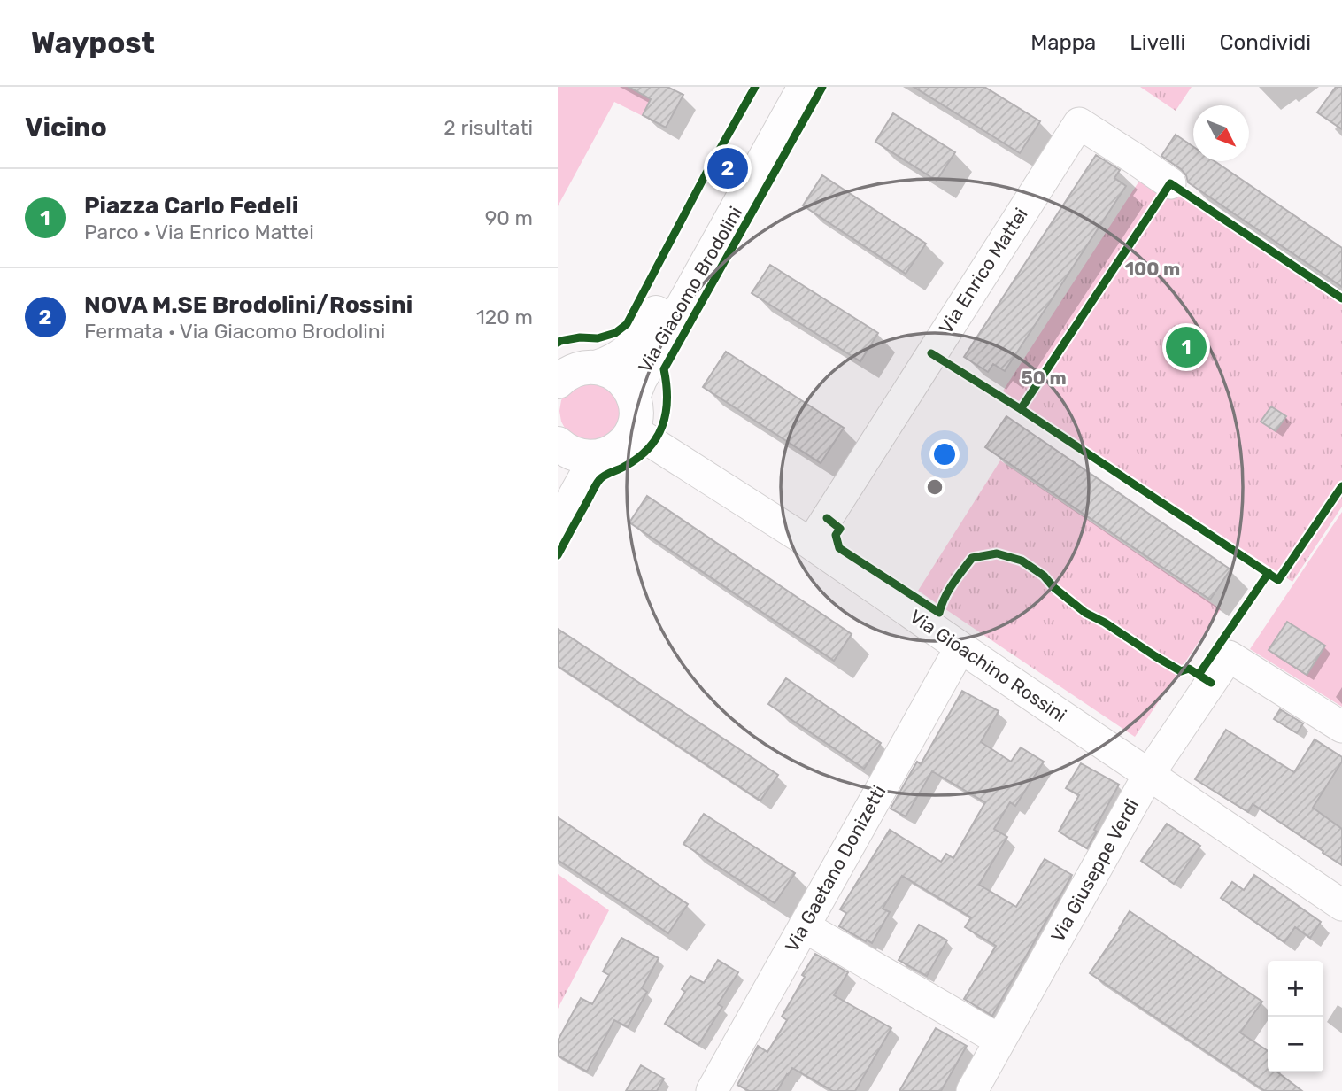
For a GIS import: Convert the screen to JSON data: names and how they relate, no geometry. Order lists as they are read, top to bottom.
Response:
{
  "streets": {
    "main road": ["Via Giacomo Brodolini"],
    "street": [
      "Via Enrico Mattei",
      "Via Gioachino Rossini",
      "Via Gaetano Donizetti",
      "Via Giuseppe Verdi"
    ]
  },
  "crossings": [
    ["Via Enrico Mattei", "Via Gioachino Rossini"],
    ["Via Giacomo Brodolini", "Via Gioachino Rossini"],
    ["Via Gioachino Rossini", "Via Gaetano Donizetti"],
    ["Via Gioachino Rossini", "Via Giuseppe Verdi"]
  ],
  "north": "bottom right",
  "page": {
    "header": "Waypost",
    "nav": ["Mappa", "Livelli", "Condividi"],
    "heading": ["Vicino", "2 risultati"],
    "pins": ["2", "1"],
    "list": [
      {
        "mark": "1",
        "name": "Piazza Carlo Fedeli",
        "note": "Parco · Via Enrico Mattei",
        "value": "90 m"
      },
      {
        "mark": "2",
        "name": "NOVA M.SE Brodolini/Rossini",
        "note": "Fermata · Via Giacomo Brodolini",
        "value": "120 m"
      }
    ],
    "map_buttons": ["+", "−"]
  },
  "rings": ["100 m", "50 m"]
}
